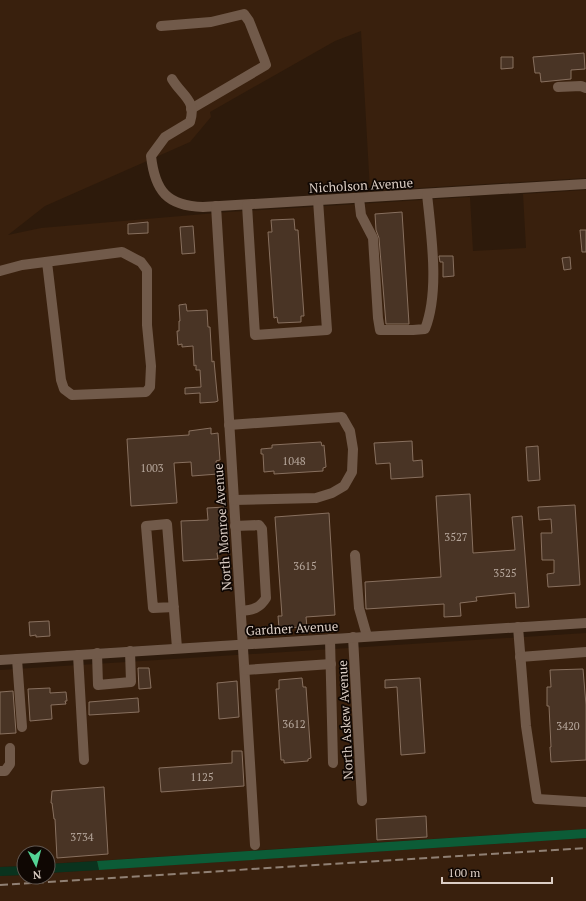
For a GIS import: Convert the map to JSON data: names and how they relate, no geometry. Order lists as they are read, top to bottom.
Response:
{
  "streets": {
    "street": [
      "Nicholson Avenue",
      "North Monroe Avenue",
      "Gardner Avenue",
      "North Askew Avenue"
    ]
  },
  "crossings": [
    ["Nicholson Avenue", "North Monroe Avenue"],
    ["North Monroe Avenue", "Gardner Avenue"],
    ["Gardner Avenue", "North Askew Avenue"]
  ],
  "house_numbers": [
    "1048",
    "1003",
    "3527",
    "3615",
    "3525",
    "3612",
    "3420",
    "1125",
    "3734"
  ],
  "scale_bar": "100 m",
  "north": "bottom"
}
